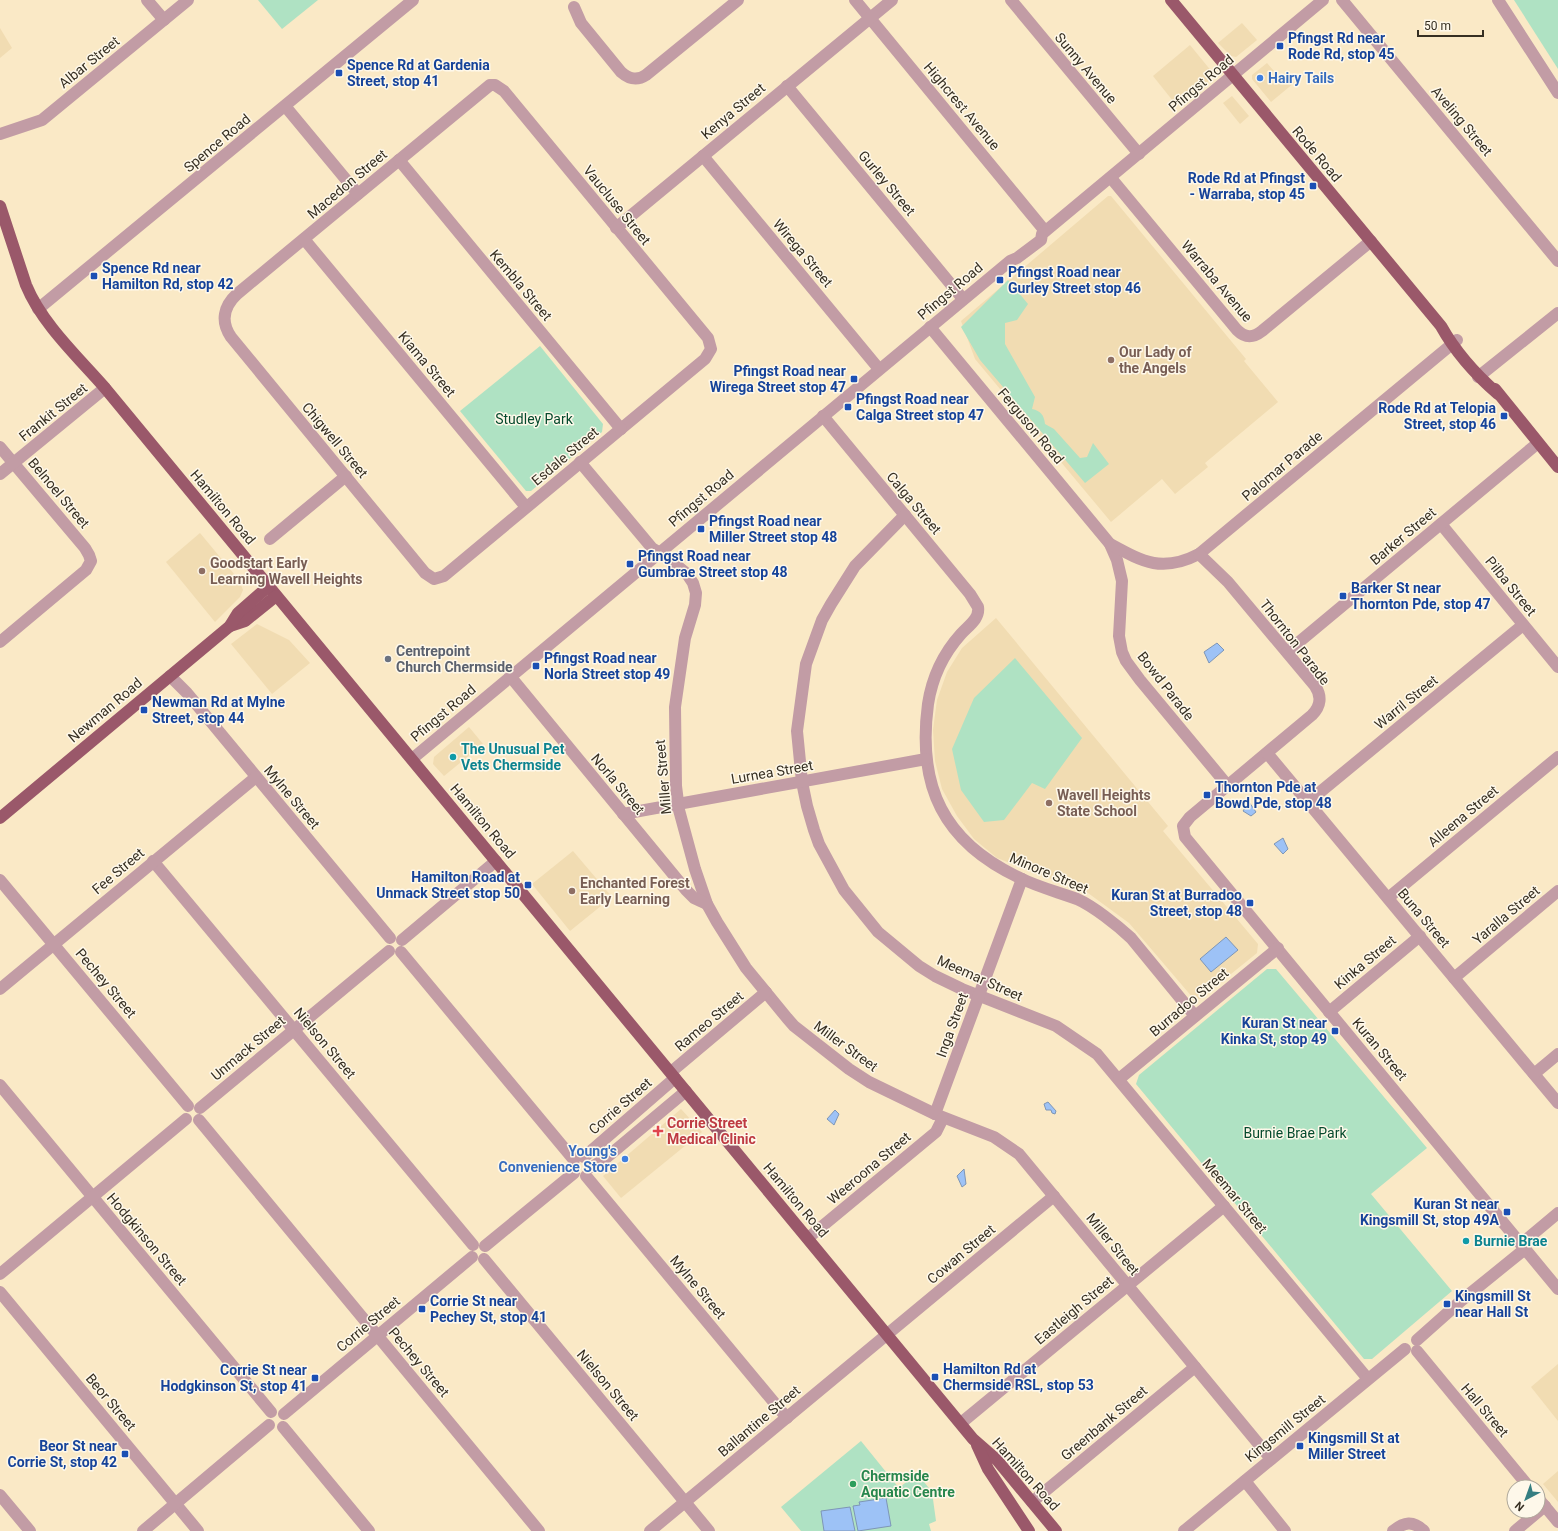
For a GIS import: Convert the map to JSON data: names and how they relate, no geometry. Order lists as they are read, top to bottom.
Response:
{
  "streets": {
    "main road": ["Rode Road", "Hamilton Road", "Newman Road"],
    "street": [
      "Albar Street",
      "Sunny Avenue",
      "Pfingst Road",
      "Highcrest Avenue",
      "Kenya Street",
      "Aveling Street",
      "Spence Road",
      "Gurley Street",
      "Macedon Street",
      "Vaucluse Street",
      "Wirega Street",
      "Warraba Avenue",
      "Kembla Street",
      "Kiama Street",
      "Frankit Street",
      "Ferguson Road",
      "Chigwell Street",
      "Esdale Street",
      "Palomar Parade",
      "Belnoel Street",
      "Calga Street",
      "Barker Street",
      "Pilba Street",
      "Thornton Parade",
      "Bowd Parade",
      "Warril Street",
      "Lurnea Street",
      "Miller Street",
      "Norla Street",
      "Mylne Street",
      "Alleena Street",
      "Fee Street",
      "Minore Street",
      "Yaralla Street",
      "Buna Street",
      "Kinka Street",
      "Meemar Street",
      "Pechey Street",
      "Burradoo Street",
      "Rameo Street",
      "Inga Street",
      "Nielson Street",
      "Unmack Street",
      "Kuran Street",
      "Corrie Street",
      "Weeroona Street",
      "Hodgkinson Street",
      "Cowan Street",
      "Eastleigh Street",
      "Beor Street",
      "Hall Street",
      "Ballantine Street",
      "Greenbank Street",
      "Kingsmill Street"
    ]
  },
  "crossings": [
    ["Sunny Avenue", "Pfingst Road"],
    ["Pfingst Road", "Highcrest Avenue"],
    ["Pfingst Road", "Rode Road"],
    ["Pfingst Road", "Gurley Street"],
    ["Pfingst Road", "Wirega Street"],
    ["Pfingst Road", "Warraba Avenue"],
    ["Pfingst Road", "Ferguson Road"],
    ["Pfingst Road", "Calga Street"],
    ["Pfingst Road", "Hamilton Road"],
    ["Pfingst Road", "Miller Street"],
    ["Pfingst Road", "Norla Street"],
    ["Highcrest Avenue", "Kenya Street"],
    ["Kenya Street", "Gurley Street"],
    ["Kenya Street", "Vaucluse Street"],
    ["Kenya Street", "Wirega Street"],
    ["Spence Road", "Hamilton Road"],
    ["Rode Road", "Warraba Avenue"],
    ["Rode Road", "Palomar Parade"],
    ["Rode Road", "Barker Street"],
    ["Macedon Street", "Vaucluse Street"],
    ["Macedon Street", "Kembla Street"],
    ["Macedon Street", "Kiama Street"],
    ["Macedon Street", "Chigwell Street"],
    ["Vaucluse Street", "Esdale Street"],
    ["Kembla Street", "Esdale Street"],
    ["Kiama Street", "Esdale Street"],
    ["Frankit Street", "Belnoel Street"],
    ["Frankit Street", "Hamilton Road"],
    ["Ferguson Road", "Palomar Parade"],
    ["Ferguson Road", "Bowd Parade"],
    ["Chigwell Street", "Esdale Street"],
    ["Esdale Street", "Miller Street"],
    ["Palomar Parade", "Thornton Parade"],
    ["Palomar Parade", "Bowd Parade"],
    ["Calga Street", "Minore Street"],
    ["Calga Street", "Meemar Street"],
    ["Hamilton Road", "Newman Road"],
    ["Hamilton Road", "Rameo Street"],
    ["Hamilton Road", "Corrie Street"],
    ["Hamilton Road", "Weeroona Street"],
    ["Hamilton Road", "Cowan Street"],
    ["Hamilton Road", "Eastleigh Street"],
    ["Hamilton Road", "Ballantine Street"],
    ["Hamilton Road", "Greenbank Street"],
    ["Barker Street", "Pilba Street"],
    ["Barker Street", "Thornton Parade"],
    ["Pilba Street", "Warril Street"],
    ["Thornton Parade", "Bowd Parade"],
    ["Thornton Parade", "Buna Street"],
    ["Thornton Parade", "Kuran Street"],
    ["Warril Street", "Buna Street"],
    ["Newman Road", "Mylne Street"],
    ["Lurnea Street", "Miller Street"],
    ["Lurnea Street", "Norla Street"],
    ["Lurnea Street", "Minore Street"],
    ["Lurnea Street", "Meemar Street"],
    ["Miller Street", "Norla Street"],
    ["Miller Street", "Rameo Street"],
    ["Miller Street", "Inga Street"],
    ["Miller Street", "Weeroona Street"],
    ["Miller Street", "Cowan Street"],
    ["Miller Street", "Eastleigh Street"],
    ["Miller Street", "Greenbank Street"],
    ["Miller Street", "Kingsmill Street"],
    ["Mylne Street", "Fee Street"],
    ["Mylne Street", "Unmack Street"],
    ["Mylne Street", "Corrie Street"],
    ["Mylne Street", "Ballantine Street"],
    ["Alleena Street", "Buna Street"],
    ["Fee Street", "Pechey Street"],
    ["Fee Street", "Nielson Street"],
    ["Minore Street", "Burradoo Street"],
    ["Minore Street", "Inga Street"],
    ["Yaralla Street", "Buna Street"],
    ["Buna Street", "Kinka Street"],
    ["Kinka Street", "Kuran Street"],
    ["Meemar Street", "Burradoo Street"],
    ["Meemar Street", "Inga Street"],
    ["Meemar Street", "Eastleigh Street"],
    ["Meemar Street", "Kingsmill Street"],
    ["Pechey Street", "Unmack Street"],
    ["Pechey Street", "Corrie Street"],
    ["Burradoo Street", "Kuran Street"],
    ["Rameo Street", "Corrie Street"],
    ["Inga Street", "Weeroona Street"],
    ["Nielson Street", "Unmack Street"],
    ["Nielson Street", "Corrie Street"],
    ["Nielson Street", "Ballantine Street"],
    ["Corrie Street", "Hodgkinson Street"],
    ["Cowan Street", "Ballantine Street"],
    ["Hall Street", "Kingsmill Street"]
  ],
  "parks": ["Studley Park", "Burnie Brae Park"],
  "places": {
    "transit": [
      "Pfingst Rd near Rode Rd, stop 45",
      "Spence Rd at Gardenia Street, stop 41",
      "Rode Rd at Pfingst - Warraba, stop 45",
      "Spence Rd near Hamilton Rd, stop 42",
      "Pfingst Road near Gurley Street stop 46",
      "Pfingst Road near Wirega Street stop 47",
      "Pfingst Road near Calga Street stop 47",
      "Rode Rd at Telopia Street, stop 46",
      "Pfingst Road near Miller Street stop 48",
      "Pfingst Road near Gumbrae Street stop 48",
      "Barker St near Thornton Pde, stop 47",
      "Pfingst Road near Norla Street stop 49",
      "Newman Rd at Mylne Street, stop 44",
      "Thornton Pde at Bowd Pde, stop 48",
      "Hamilton Road at Unmack Street stop 50",
      "Kuran St at Burradoo Street, stop 48",
      "Kuran St near Kinka St, stop 49",
      "Kuran St near Kingsmill St, stop 49A",
      "Kingsmill St near Hall St",
      "Corrie St near Pechey St, stop 41",
      "Hamilton Rd at Chermside RSL, stop 53",
      "Corrie St near Hodgkinson St, stop 41",
      "Kingsmill St at Miller Street",
      "Beor St near Corrie St, stop 42"
    ],
    "other": [
      "Hairy Tails",
      "Our Lady of the Angels",
      "Goodstart Early Learning Wavell Heights",
      "Centrepoint Church Chermside",
      "The Unusual Pet Vets Chermside",
      "Wavell Heights State School",
      "Enchanted Forest Early Learning",
      "Young's Convenience Store",
      "Burnie Brae",
      "Chermside Aquatic Centre"
    ],
    "health": ["Corrie Street Medical Clinic"]
  },
  "scale_bar": "50 m",
  "north": "bottom left"
}
